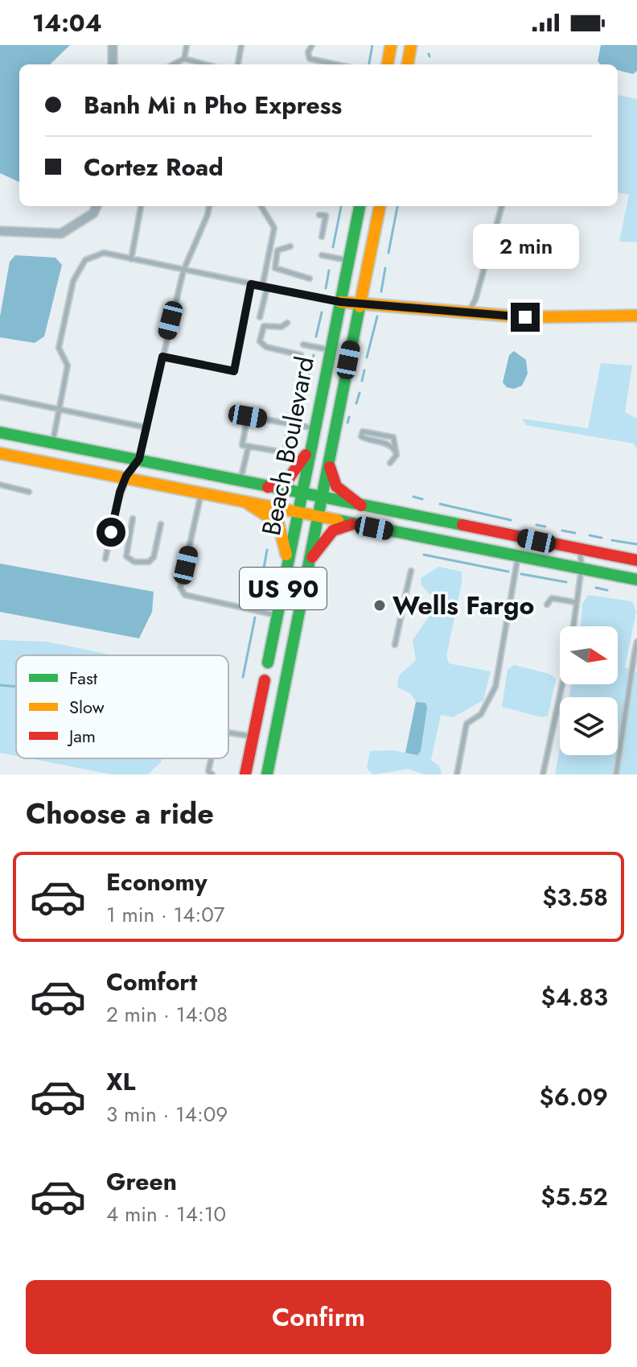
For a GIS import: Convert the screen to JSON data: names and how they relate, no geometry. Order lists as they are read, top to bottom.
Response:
{
  "streets": {
    "main road": ["Beach Boulevard", "US 90"]
  },
  "places": ["Wells Fargo"],
  "legend": ["Fast", "Slow", "Jam"],
  "north": "right",
  "page": {
    "status": "14:04",
    "banner": ["Banh Mi n Pho Express", "Cortez Road"],
    "bubble": "2 min",
    "heading": "Choose a ride",
    "list": [
      {
        "name": "Economy",
        "note": "1 min · 14:07",
        "value": "$3.58"
      },
      {
        "name": "Comfort",
        "note": "2 min · 14:08",
        "value": "$4.83"
      },
      {
        "name": "XL",
        "note": "3 min · 14:09",
        "value": "$6.09"
      },
      {
        "name": "Green",
        "note": "4 min · 14:10",
        "value": "$5.52"
      }
    ],
    "buttons": "Confirm"
  }
}
